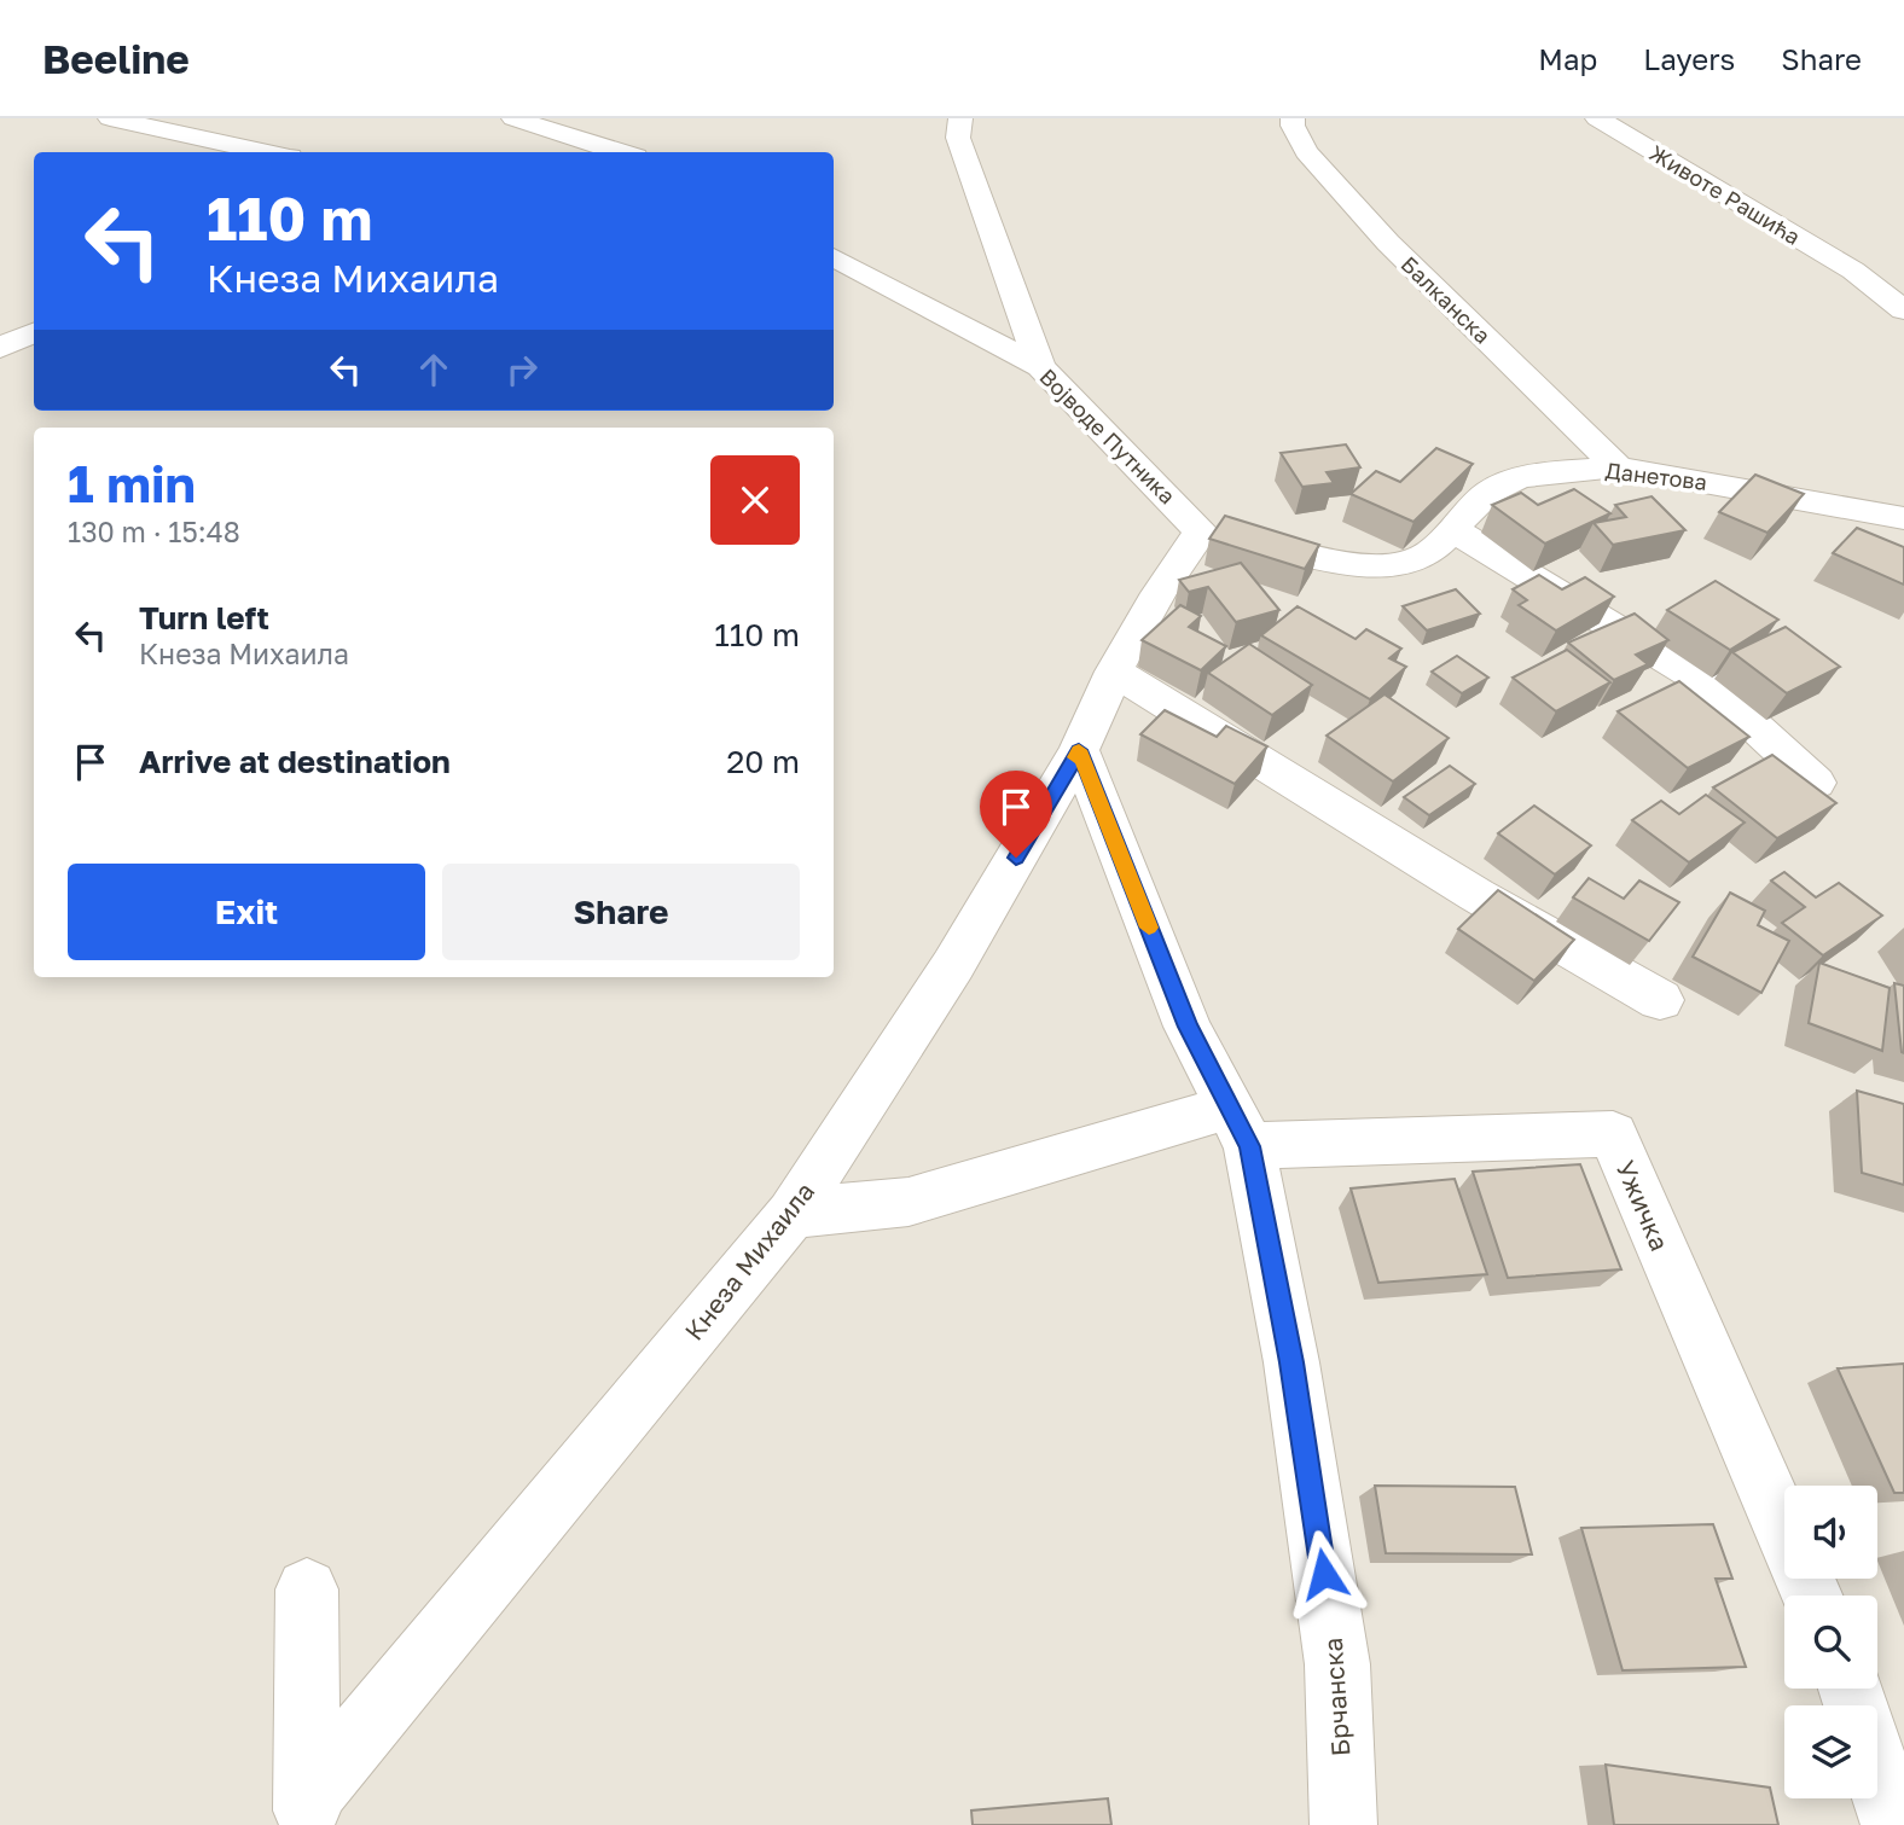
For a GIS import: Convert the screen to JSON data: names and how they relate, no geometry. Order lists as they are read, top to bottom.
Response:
{
  "streets": {
    "street": [
      "Животе Рашића",
      "Балканска",
      "Војводе Путника",
      "Данетова",
      "Ужичка",
      "Кнеза Михаила",
      "Брчанска"
    ]
  },
  "crossings": [
    ["Балканска", "Данетова"],
    ["Војводе Путника", "Данетова"],
    ["Ужичка", "Брчанска"],
    ["Кнеза Михаила", "Брчанска"]
  ],
  "page": {
    "header": "Beeline",
    "nav": ["Map", "Layers", "Share"],
    "turn": ["110 m", "Кнеза Михаила"],
    "heading": ["1 min", "130 m · 15:48"],
    "list": [
      {
        "name": "Turn left",
        "note": "Кнеза Михаила",
        "value": "110 m"
      },
      {
        "name": "Arrive at destination",
        "value": "20 m"
      }
    ],
    "buttons": ["Exit", "Share"]
  }
}
